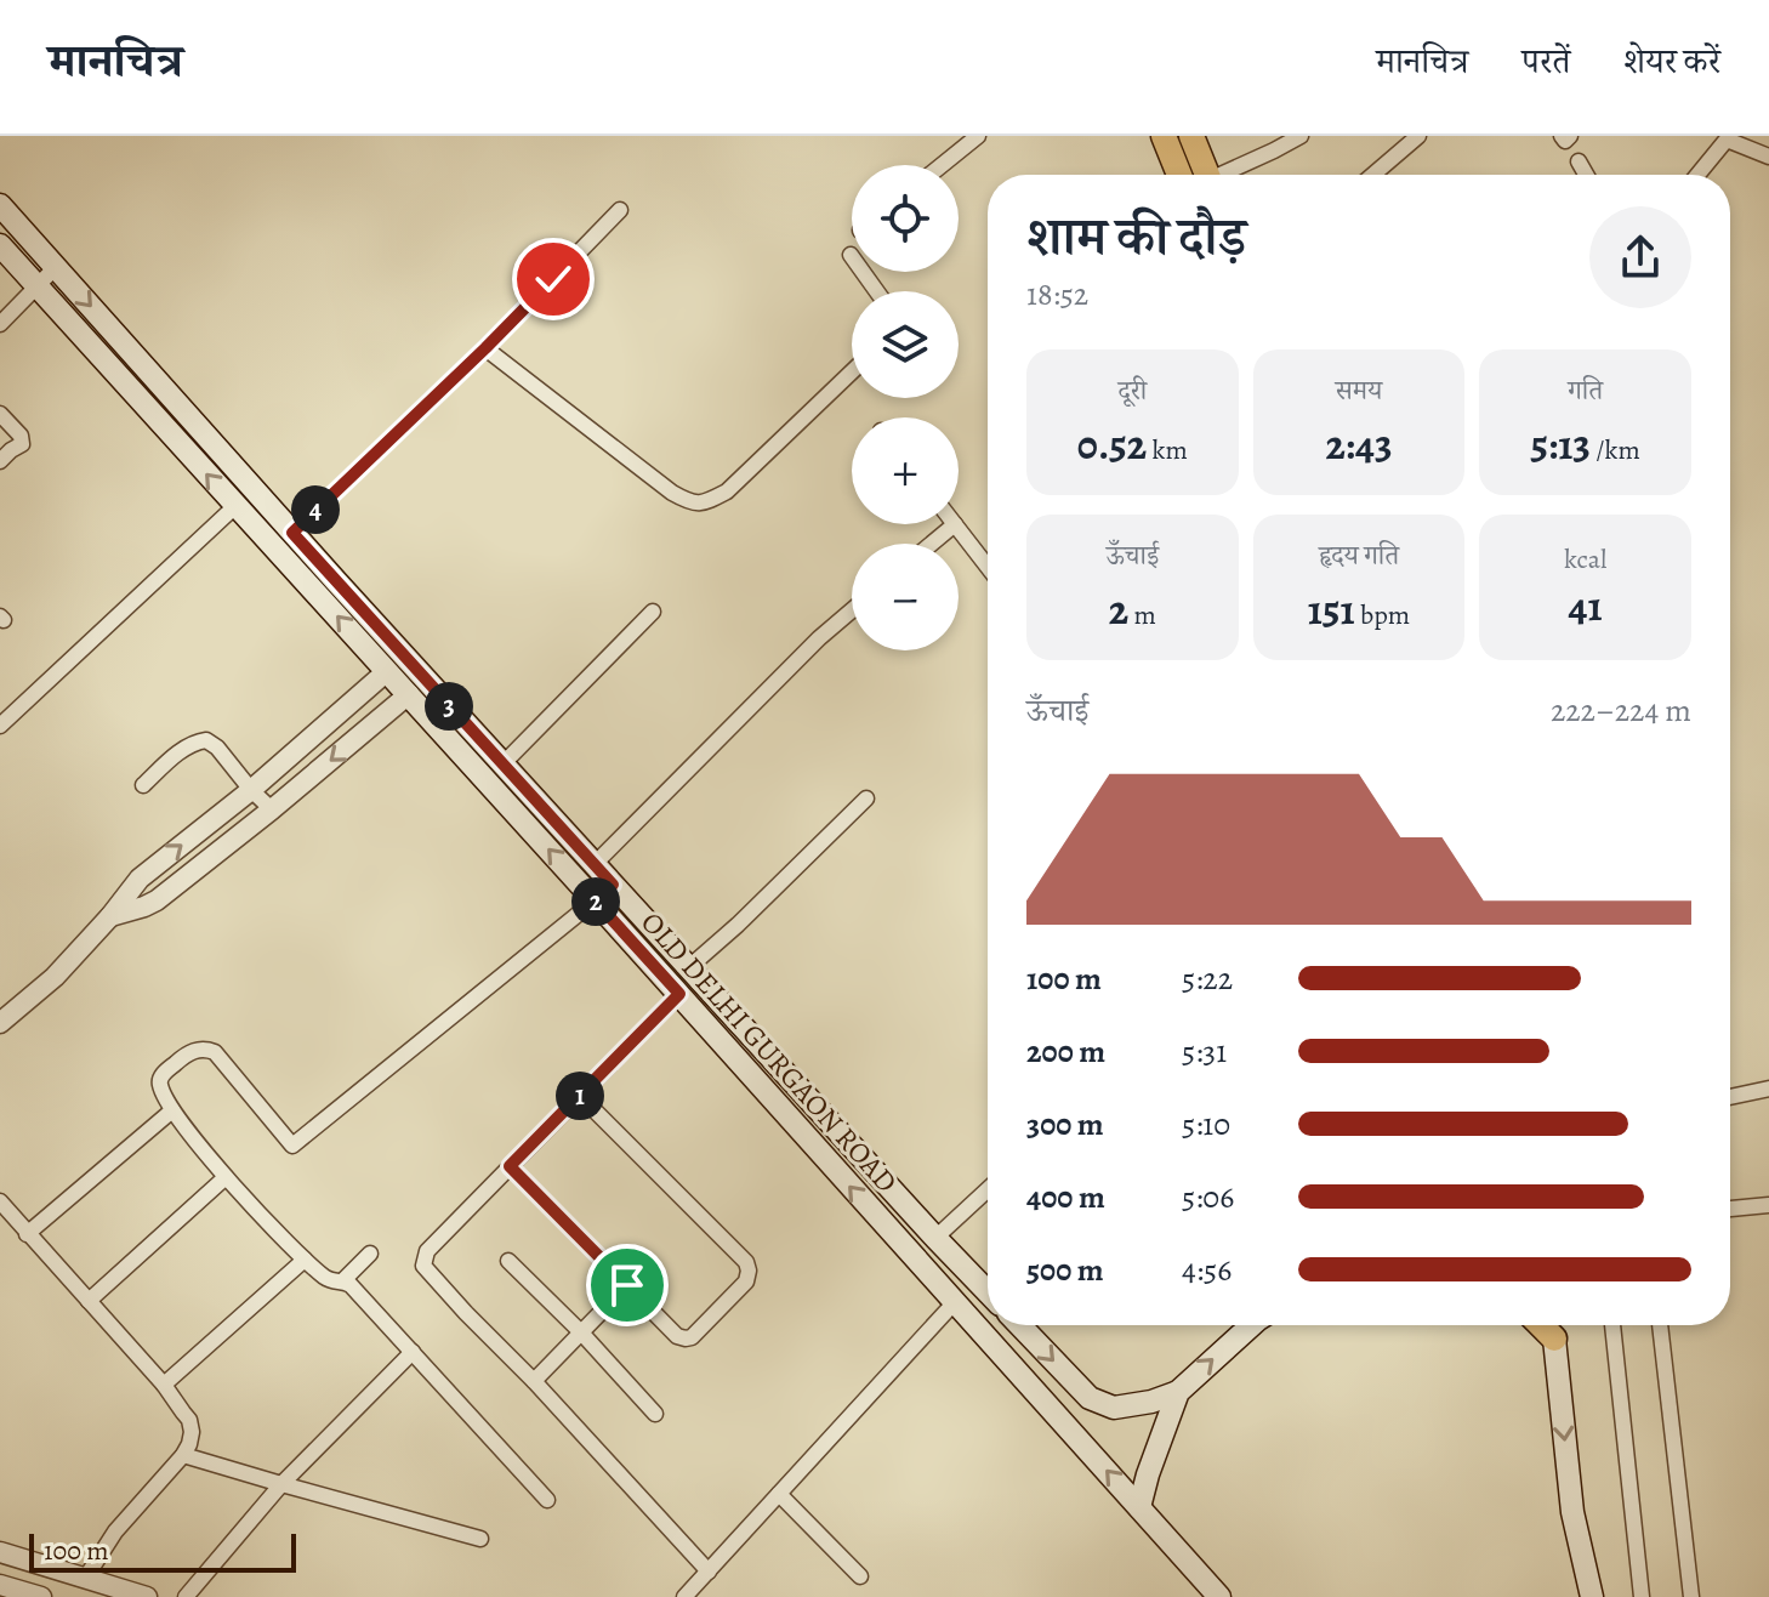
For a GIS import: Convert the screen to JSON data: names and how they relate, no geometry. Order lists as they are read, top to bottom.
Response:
{
  "streets": {
    "main road": ["OLD DELHI GURGAON ROAD"]
  },
  "scale_bar": "100 m",
  "page": {
    "header": "मानचित्र",
    "nav": ["मानचित्र", "परतें", "शेयर करें"],
    "map_buttons": ["+", "−"],
    "heading": ["शाम की दौड़", "18:52"],
    "stats": [
      ["दूरी", "0.52 km"],
      ["समय", "2:43"],
      ["गति", "5:13 /km"],
      ["ऊँचाई", "2 m"],
      ["हृदय गति", "151 bpm"],
      ["kcal", "41"]
    ],
    "pins": [
      "4",
      "3",
      "2",
      "1"
    ],
    "chart": ["ऊँचाई", "222–224 m"],
    "list": [
      {
        "name": "100 m",
        "note": "5:22"
      },
      {
        "name": "200 m",
        "note": "5:31"
      },
      {
        "name": "300 m",
        "note": "5:10"
      },
      {
        "name": "400 m",
        "note": "5:06"
      },
      {
        "name": "500 m",
        "note": "4:56"
      }
    ],
    "scale": "100 m"
  }
}
